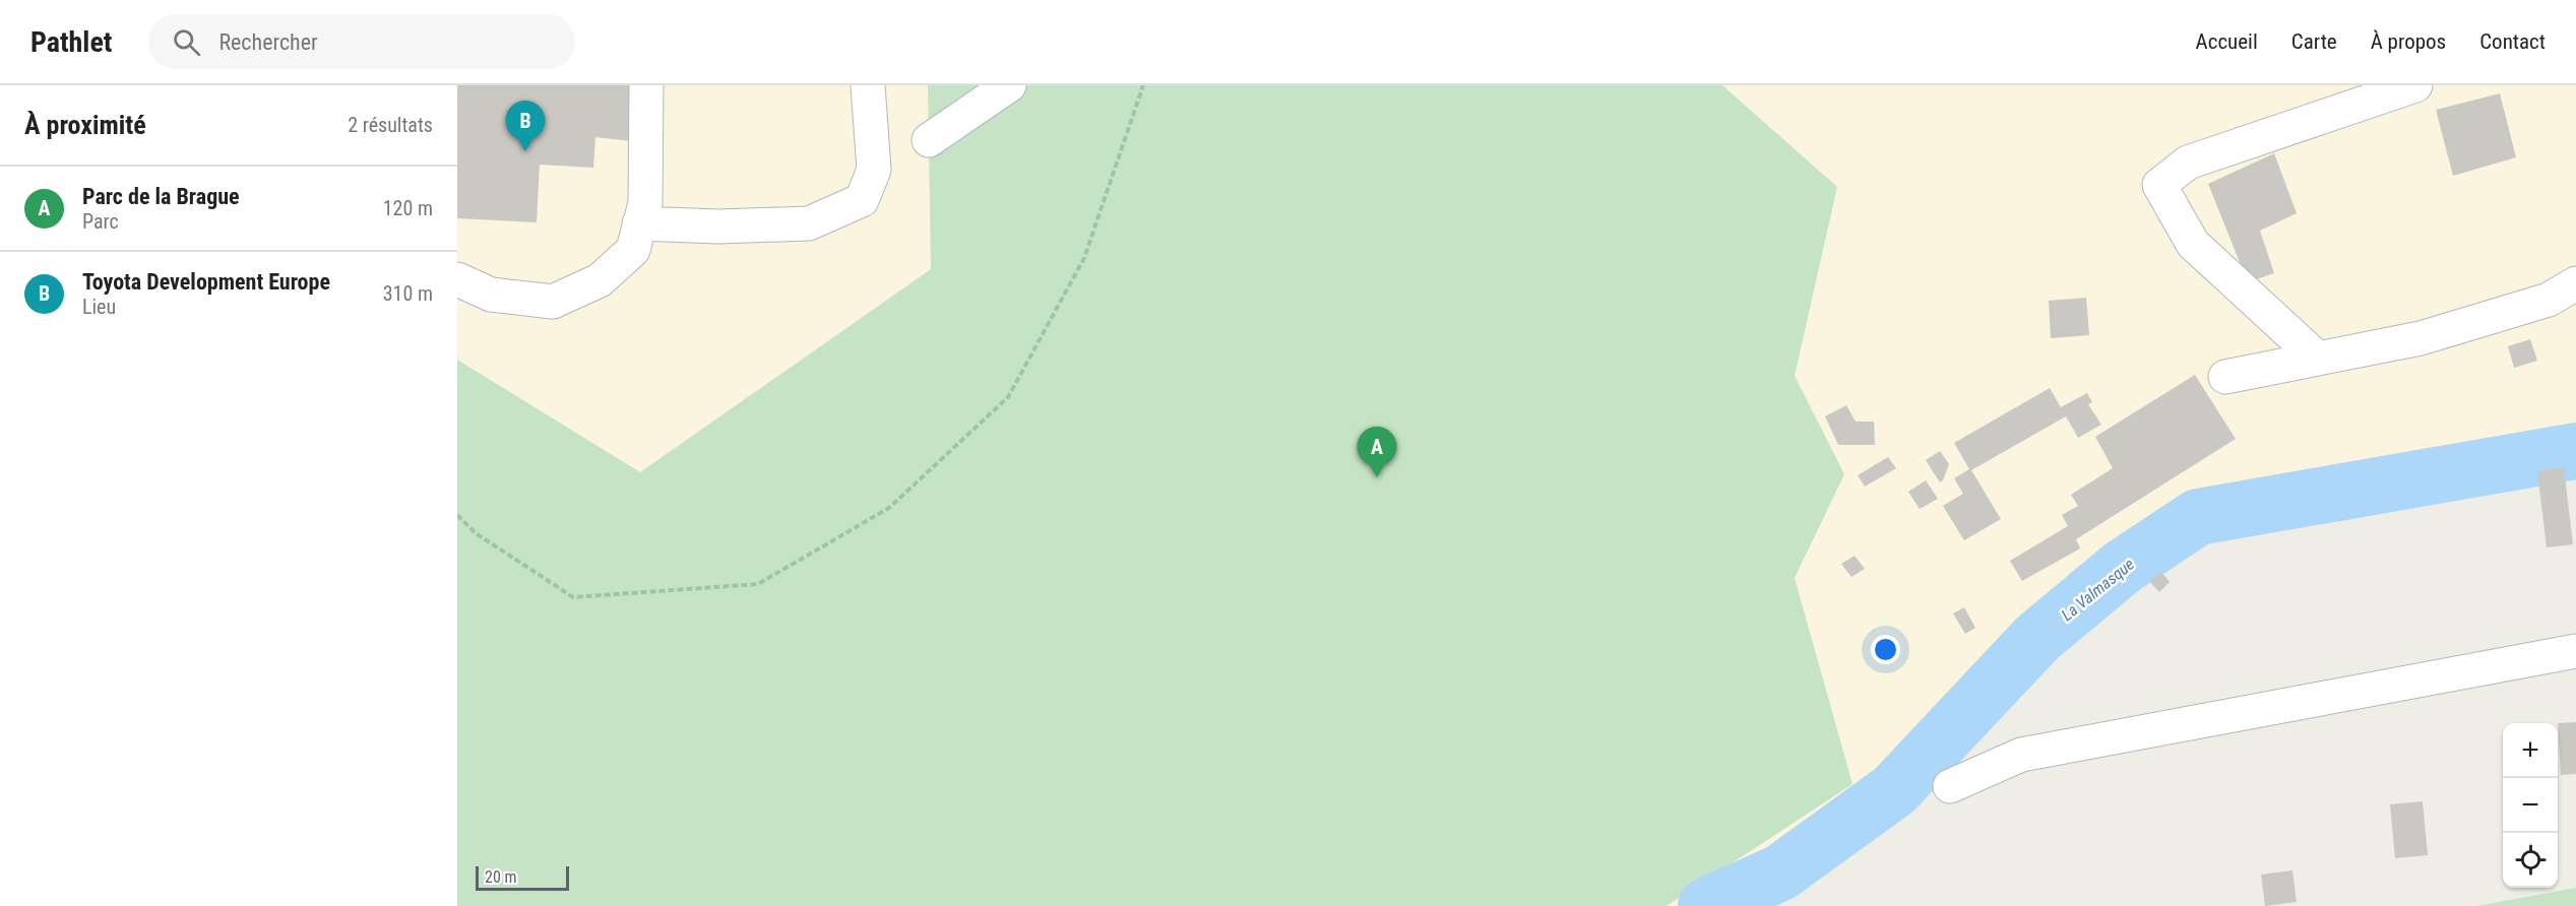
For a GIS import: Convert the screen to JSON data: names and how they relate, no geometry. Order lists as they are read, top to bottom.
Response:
{
  "water": ["La Valmasque"],
  "scale_bar": "20 m",
  "page": {
    "header": "Pathlet",
    "search": "Rechercher",
    "nav": [
      "Accueil",
      "Carte",
      "À propos",
      "Contact"
    ],
    "heading": ["À proximité", "2 résultats"],
    "pins": ["B", "A"],
    "list": [
      {
        "mark": "A",
        "name": "Parc de la Brague",
        "note": "Parc",
        "value": "120 m"
      },
      {
        "mark": "B",
        "name": "Toyota Development Europe",
        "note": "Lieu",
        "value": "310 m"
      }
    ],
    "map_buttons": ["+", "−"],
    "scale": "20 m"
  }
}
